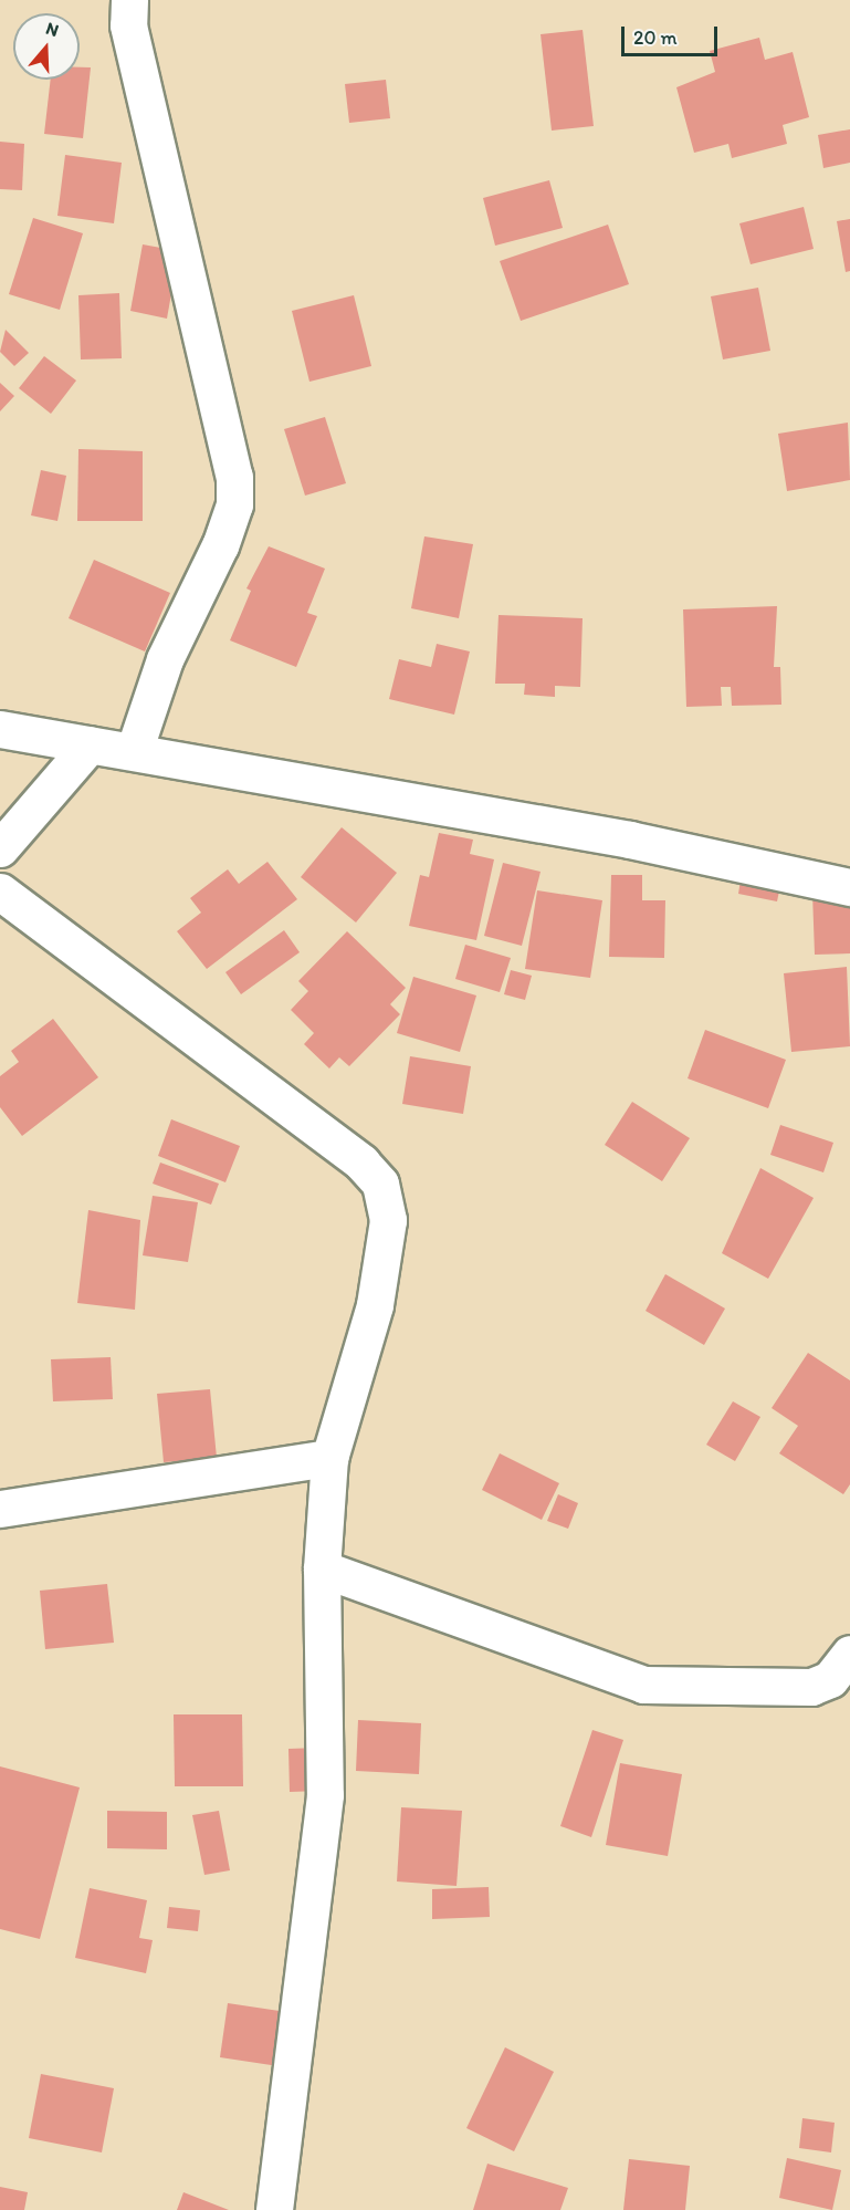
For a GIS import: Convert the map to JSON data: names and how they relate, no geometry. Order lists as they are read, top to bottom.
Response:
{
  "scale_bar": "20 m",
  "north": "top"
}
